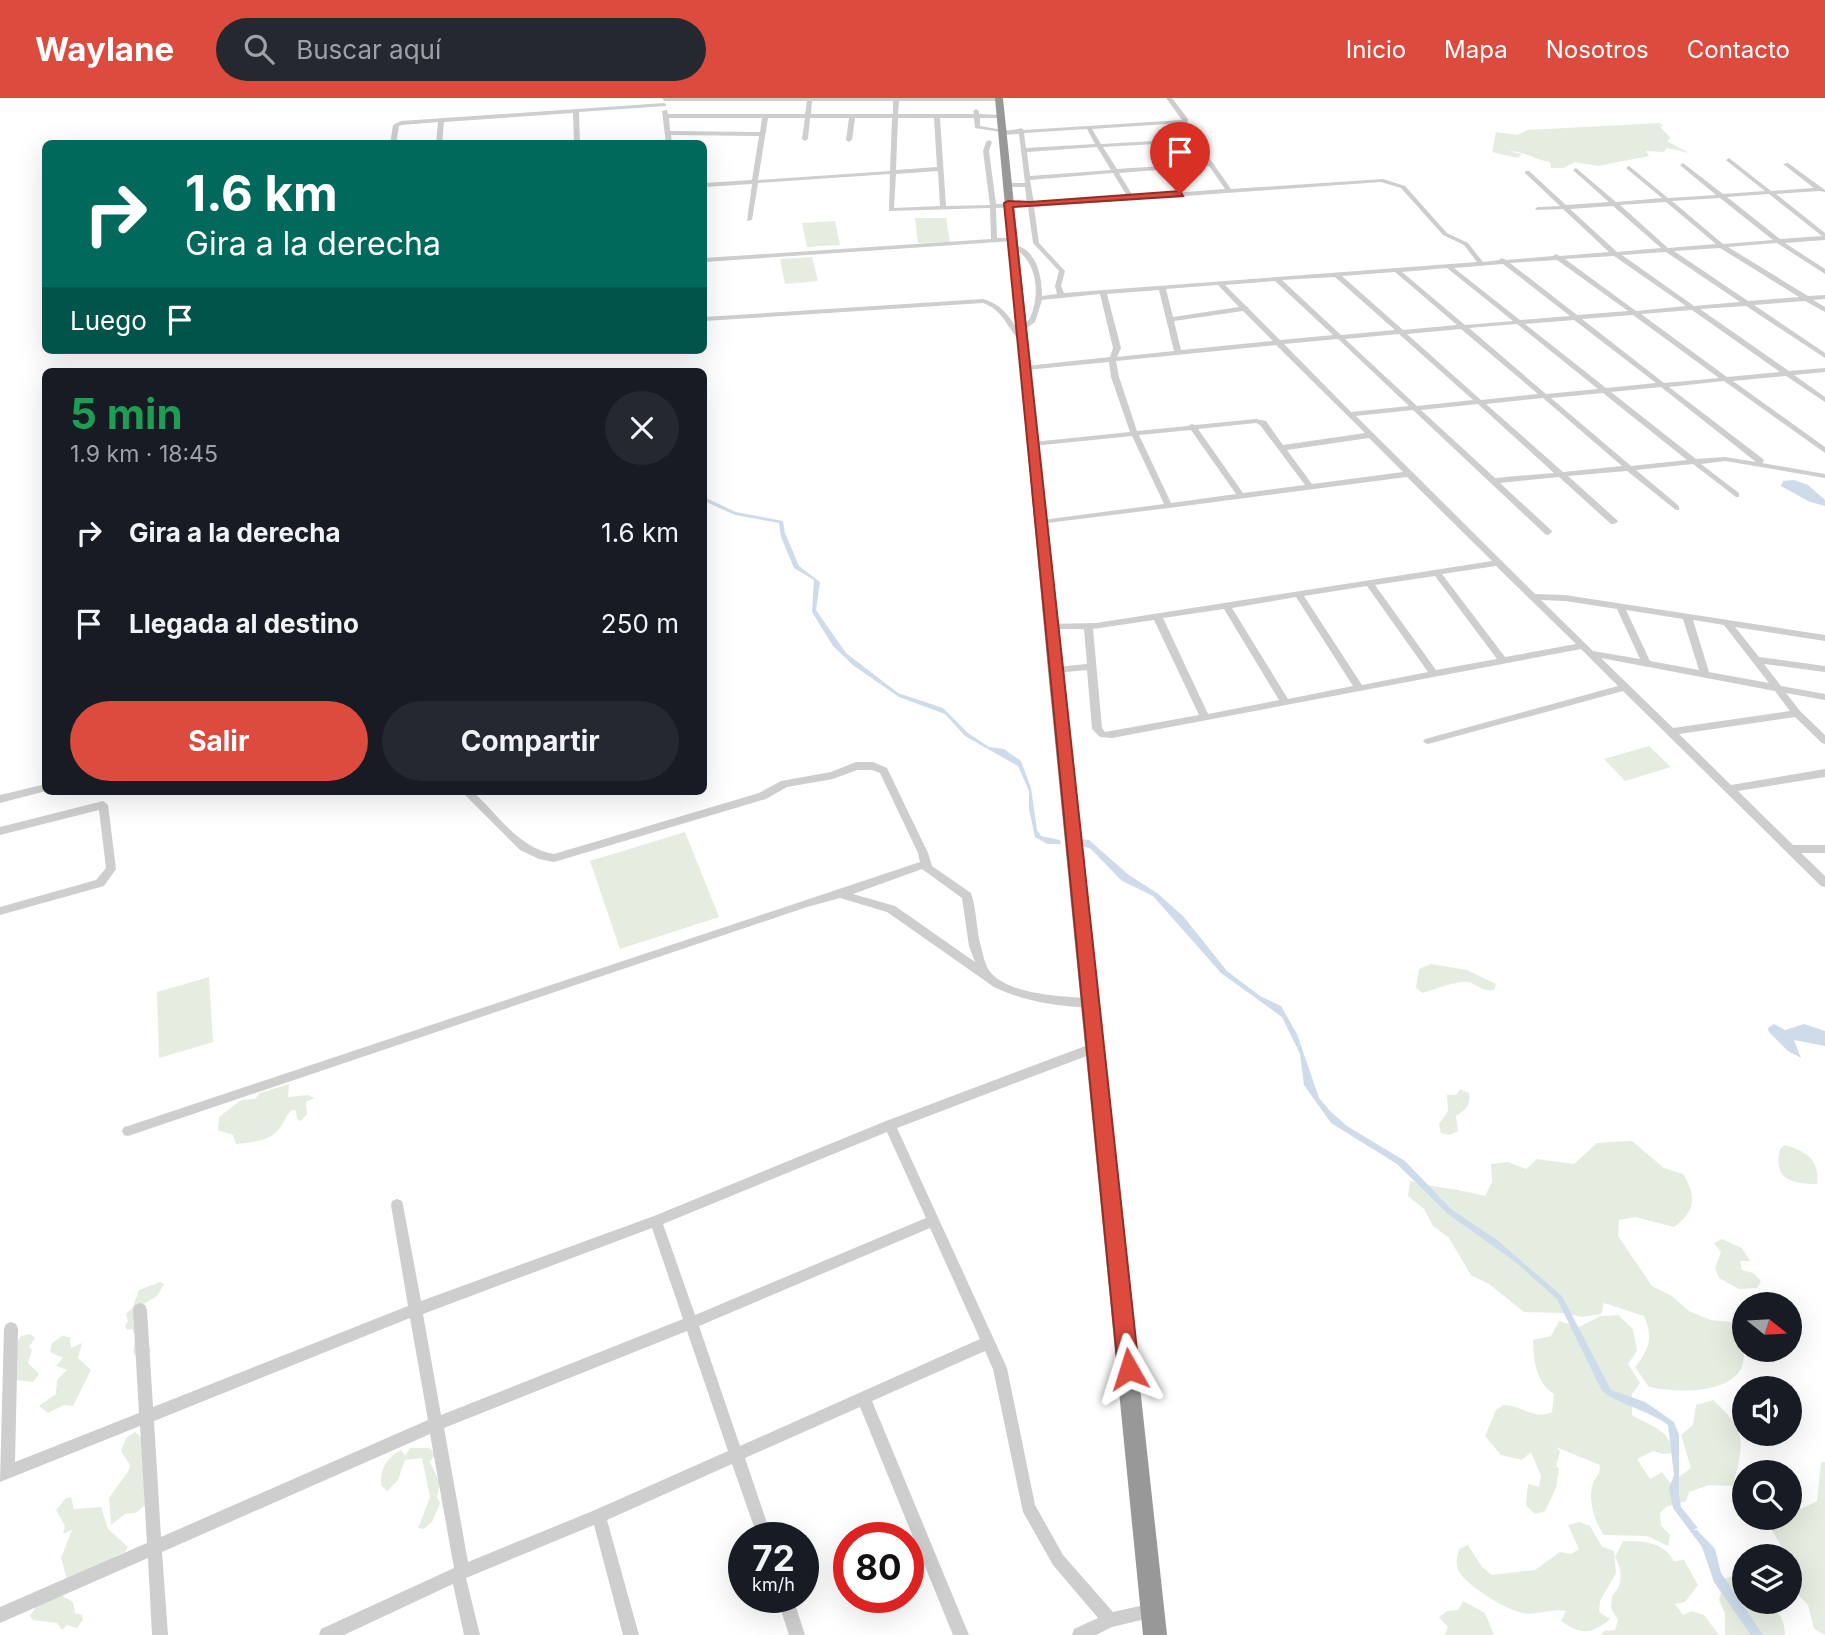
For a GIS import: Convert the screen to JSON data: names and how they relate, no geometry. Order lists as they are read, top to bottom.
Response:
{
  "north": "right",
  "page": {
    "header": "Waylane",
    "search": "Buscar aquí",
    "nav": [
      "Inicio",
      "Mapa",
      "Nosotros",
      "Contacto"
    ],
    "turn": ["1.6 km", "Gira a la derecha"],
    "then": "Luego",
    "heading": ["5 min", "1.9 km · 18:45"],
    "list": [
      {
        "name": "Gira a la derecha",
        "value": "1.6 km"
      },
      {
        "name": "Llegada al destino",
        "value": "250 m"
      }
    ],
    "buttons": ["Salir", "Compartir"],
    "speed": "72 km/h",
    "limit": "80"
  }
}
